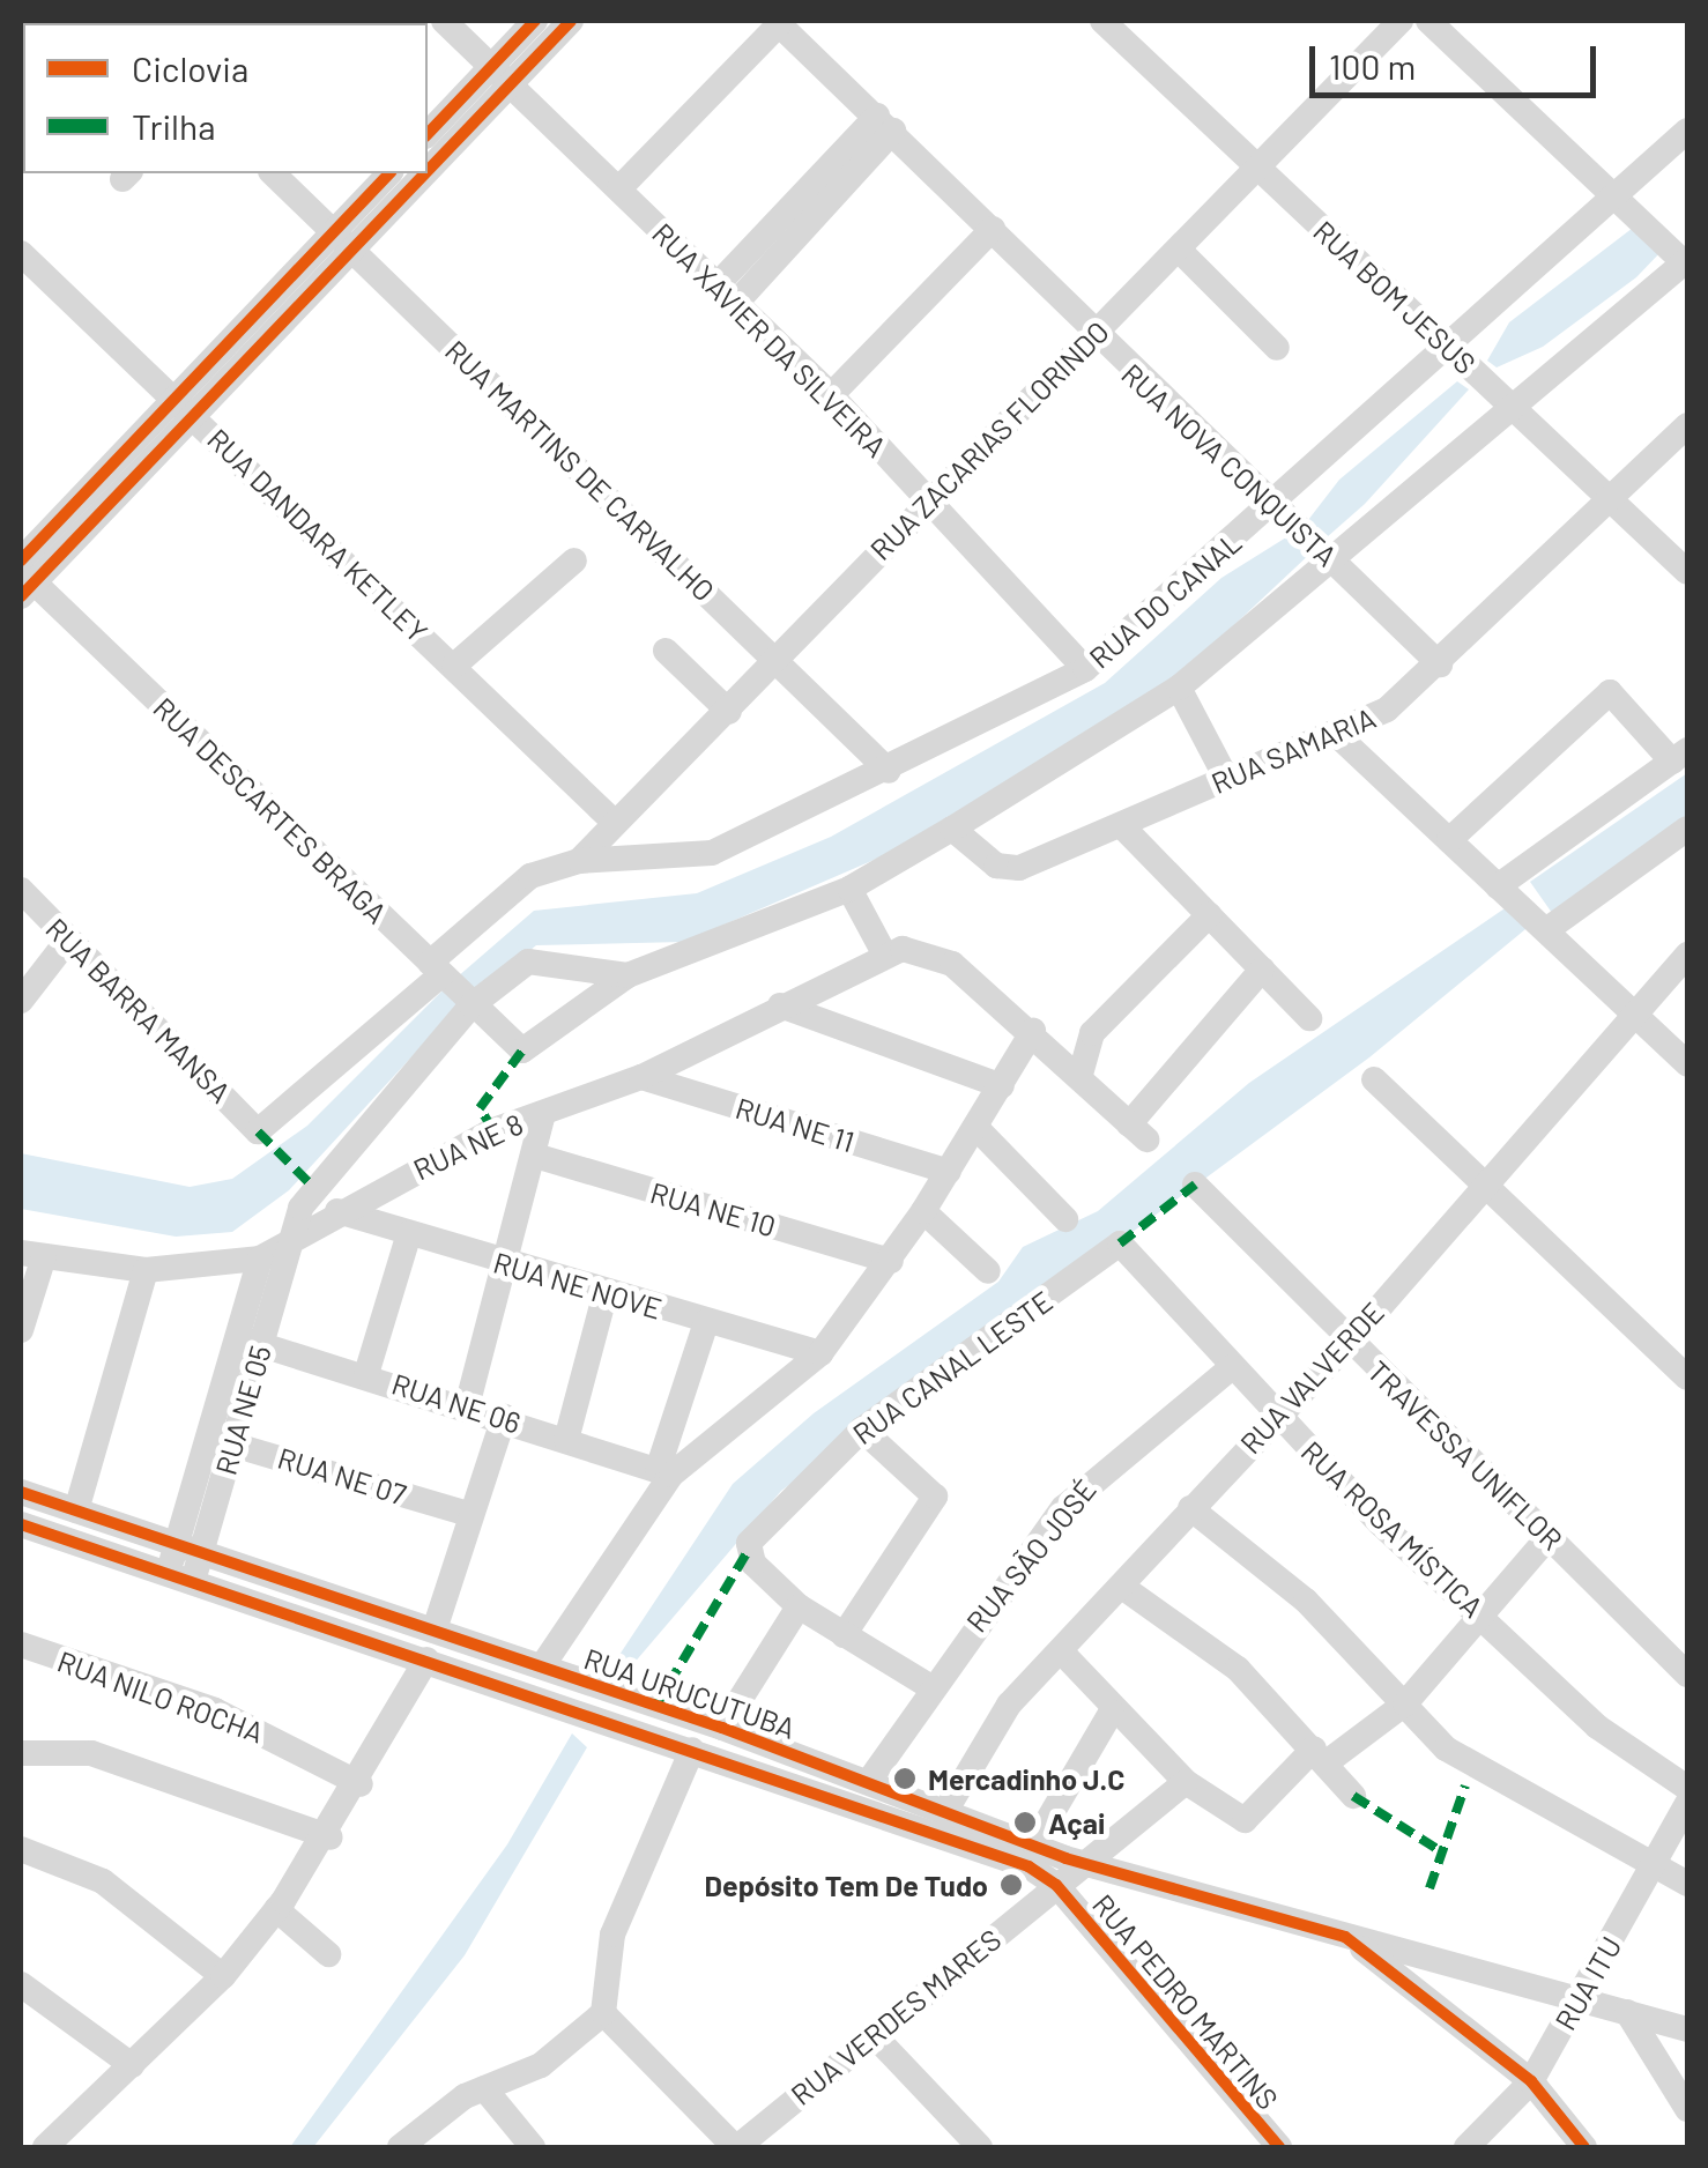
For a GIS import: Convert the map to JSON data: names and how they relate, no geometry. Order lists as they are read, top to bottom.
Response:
{
  "streets": {
    "street": [
      "RUA BOM JESUS",
      "RUA XAVIER DA SILVEIRA",
      "RUA ZACARIAS FLORINDO",
      "RUA NOVA CONQUISTA",
      "RUA MARTINS DE CARVALHO",
      "RUA DANDARA KETLEY",
      "RUA DO CANAL",
      "RUA SAMARIA",
      "RUA DESCARTES BRAGA",
      "RUA BARRA MANSA",
      "RUA NE 11",
      "RUA NE 8",
      "RUA NE 10",
      "RUA NE NOVE",
      "RUA CANAL LESTE",
      "RUA VALVERDE",
      "RUA NE 06",
      "RUA NE 05",
      "TRAVESSA UNIFLOR",
      "RUA NE 07",
      "RUA ROSA MÍSTICA",
      "RUA SÃO JOSÉ",
      "RUA URUCUTUBA",
      "RUA NILO ROCHA",
      "RUA ITU",
      "RUA PEDRO MARTINS",
      "RUA VERDES MARES"
    ]
  },
  "crossings": [
    ["RUA BOM JESUS", "RUA ZACARIAS FLORINDO"],
    ["RUA BOM JESUS", "RUA DO CANAL"],
    ["RUA BOM JESUS", "RUA SAMARIA"],
    ["RUA XAVIER DA SILVEIRA", "RUA ZACARIAS FLORINDO"],
    ["RUA XAVIER DA SILVEIRA", "RUA DO CANAL"],
    ["RUA ZACARIAS FLORINDO", "RUA NOVA CONQUISTA"],
    ["RUA ZACARIAS FLORINDO", "RUA MARTINS DE CARVALHO"],
    ["RUA ZACARIAS FLORINDO", "RUA DANDARA KETLEY"],
    ["RUA ZACARIAS FLORINDO", "RUA DO CANAL"],
    ["RUA NOVA CONQUISTA", "RUA DO CANAL"],
    ["RUA NOVA CONQUISTA", "RUA SAMARIA"],
    ["RUA MARTINS DE CARVALHO", "RUA DO CANAL"],
    ["RUA DO CANAL", "RUA DESCARTES BRAGA"],
    ["RUA DO CANAL", "RUA BARRA MANSA"],
    ["RUA DESCARTES BRAGA", "RUA NE 05"],
    ["RUA NE 11", "RUA NE 8"],
    ["RUA NE 8", "RUA NE NOVE"],
    ["RUA NE 8", "RUA NE 05"],
    ["RUA CANAL LESTE", "RUA ROSA MÍSTICA"],
    ["RUA VALVERDE", "TRAVESSA UNIFLOR"],
    ["RUA VALVERDE", "RUA ROSA MÍSTICA"],
    ["RUA VALVERDE", "RUA URUCUTUBA"],
    ["RUA NE 06", "RUA NE 05"],
    ["RUA NE 05", "RUA NE 07"],
    ["RUA NE 05", "RUA URUCUTUBA"],
    ["RUA ROSA MÍSTICA", "RUA SÃO JOSÉ"],
    ["RUA SÃO JOSÉ", "RUA URUCUTUBA"],
    ["RUA URUCUTUBA", "RUA ITU"],
    ["RUA URUCUTUBA", "RUA PEDRO MARTINS"],
    ["RUA URUCUTUBA", "RUA VERDES MARES"],
    ["RUA PEDRO MARTINS", "RUA VERDES MARES"]
  ],
  "places": ["Mercadinho J.C", "Açai", "Depósito Tem De Tudo"],
  "legend": ["Ciclovia", "Trilha"],
  "scale_bar": "100 m"
}
